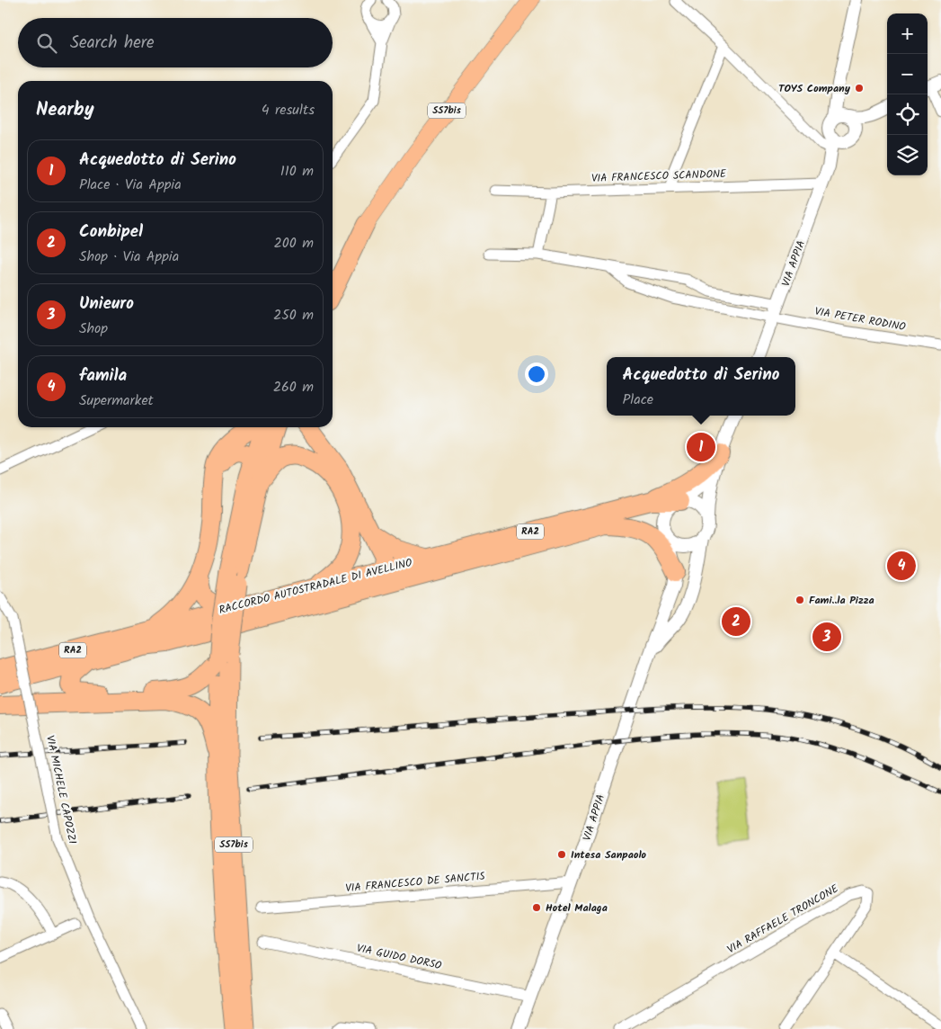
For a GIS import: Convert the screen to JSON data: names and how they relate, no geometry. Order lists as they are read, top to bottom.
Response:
{
  "streets": {
    "highway": ["SS7bis", "RA2", "RACCORDO AUTOSTRADALE DI AVELLINO"],
    "street": [
      "VIA FRANCESCO SCANDONE",
      "VIA APPIA",
      "VIA PETER RODINO",
      "VIA MICHELE CAPOZZI",
      "VIA FRANCESCO DE SANCTIS",
      "VIA RAFFAELE TRONCONE",
      "VIA GUIDO DORSO"
    ]
  },
  "crossings": [
    ["VIA FRANCESCO SCANDONE", "VIA APPIA"],
    ["VIA APPIA", "VIA PETER RODINO"],
    ["VIA APPIA", "VIA FRANCESCO DE SANCTIS"],
    ["VIA APPIA", "VIA GUIDO DORSO"]
  ],
  "places": [
    "TOYS Company",
    "Fami..la Pizza",
    "Intesa Sanpaolo",
    "Hotel Malaga"
  ],
  "page": {
    "map_buttons": ["+", "−"],
    "search": "Search here",
    "heading": ["Nearby", "4 results"],
    "list": [
      {
        "mark": "1",
        "name": "Acquedotto di Serino",
        "note": "Place · Via Appia",
        "value": "110 m"
      },
      {
        "mark": "2",
        "name": "Conbipel",
        "note": "Shop · Via Appia",
        "value": "200 m"
      },
      {
        "mark": "3",
        "name": "Unieuro",
        "note": "Shop",
        "value": "250 m"
      },
      {
        "mark": "4",
        "name": "famila",
        "note": "Supermarket",
        "value": "260 m"
      }
    ],
    "popup": ["Acquedotto di Serino", "Place"],
    "pins": [
      "1",
      "4",
      "2",
      "3"
    ]
  }
}
